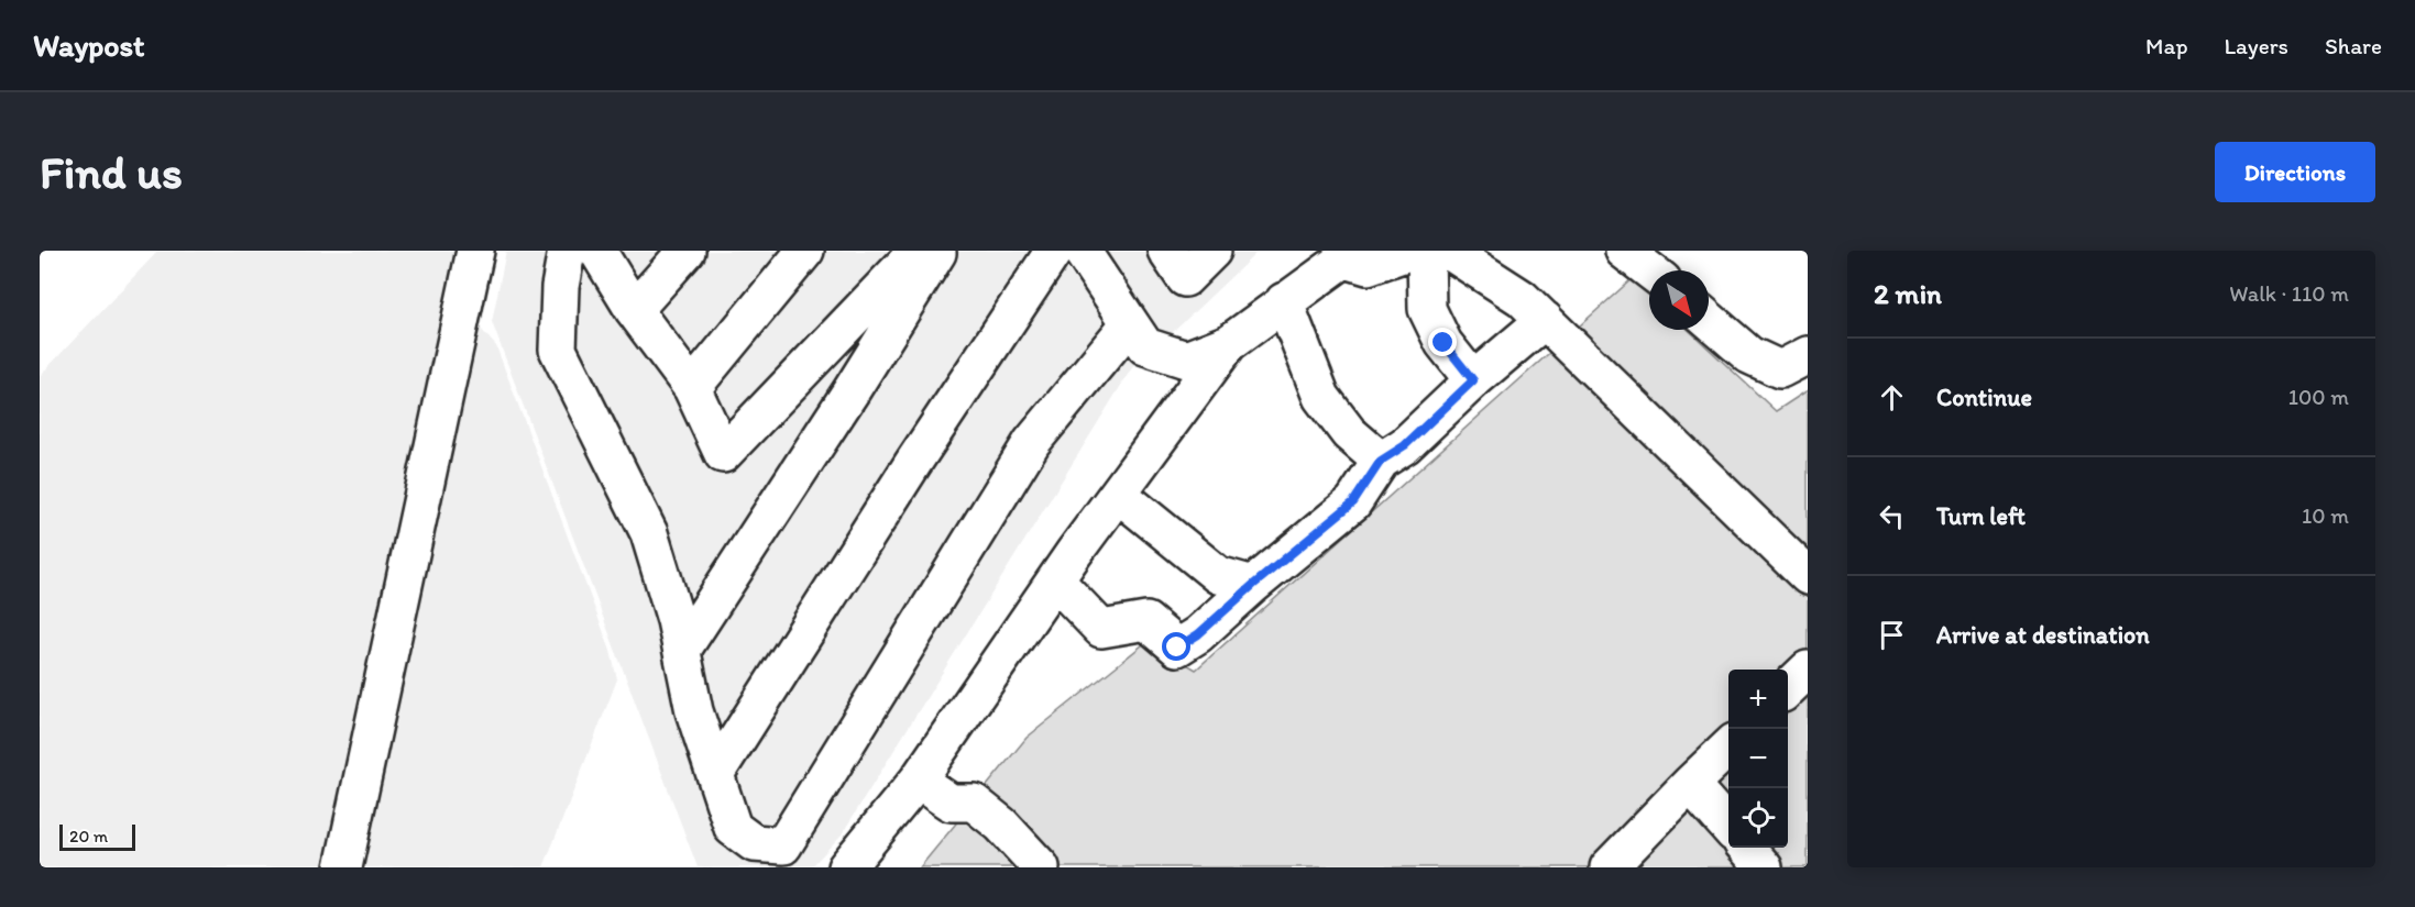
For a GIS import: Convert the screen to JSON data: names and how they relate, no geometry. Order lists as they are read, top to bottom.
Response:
{
  "scale_bar": "20 m",
  "north": "bottom right",
  "page": {
    "header": "Waypost",
    "nav": ["Map", "Layers", "Share"],
    "buttons": "Directions",
    "title": "Find us",
    "heading": ["2 min", "Walk · 110 m"],
    "list": [
      ["Continue", "100 m"],
      ["Turn left", "10 m"],
      "Arrive at destination"
    ],
    "map_buttons": ["+", "−"],
    "scale": "20 m"
  }
}
